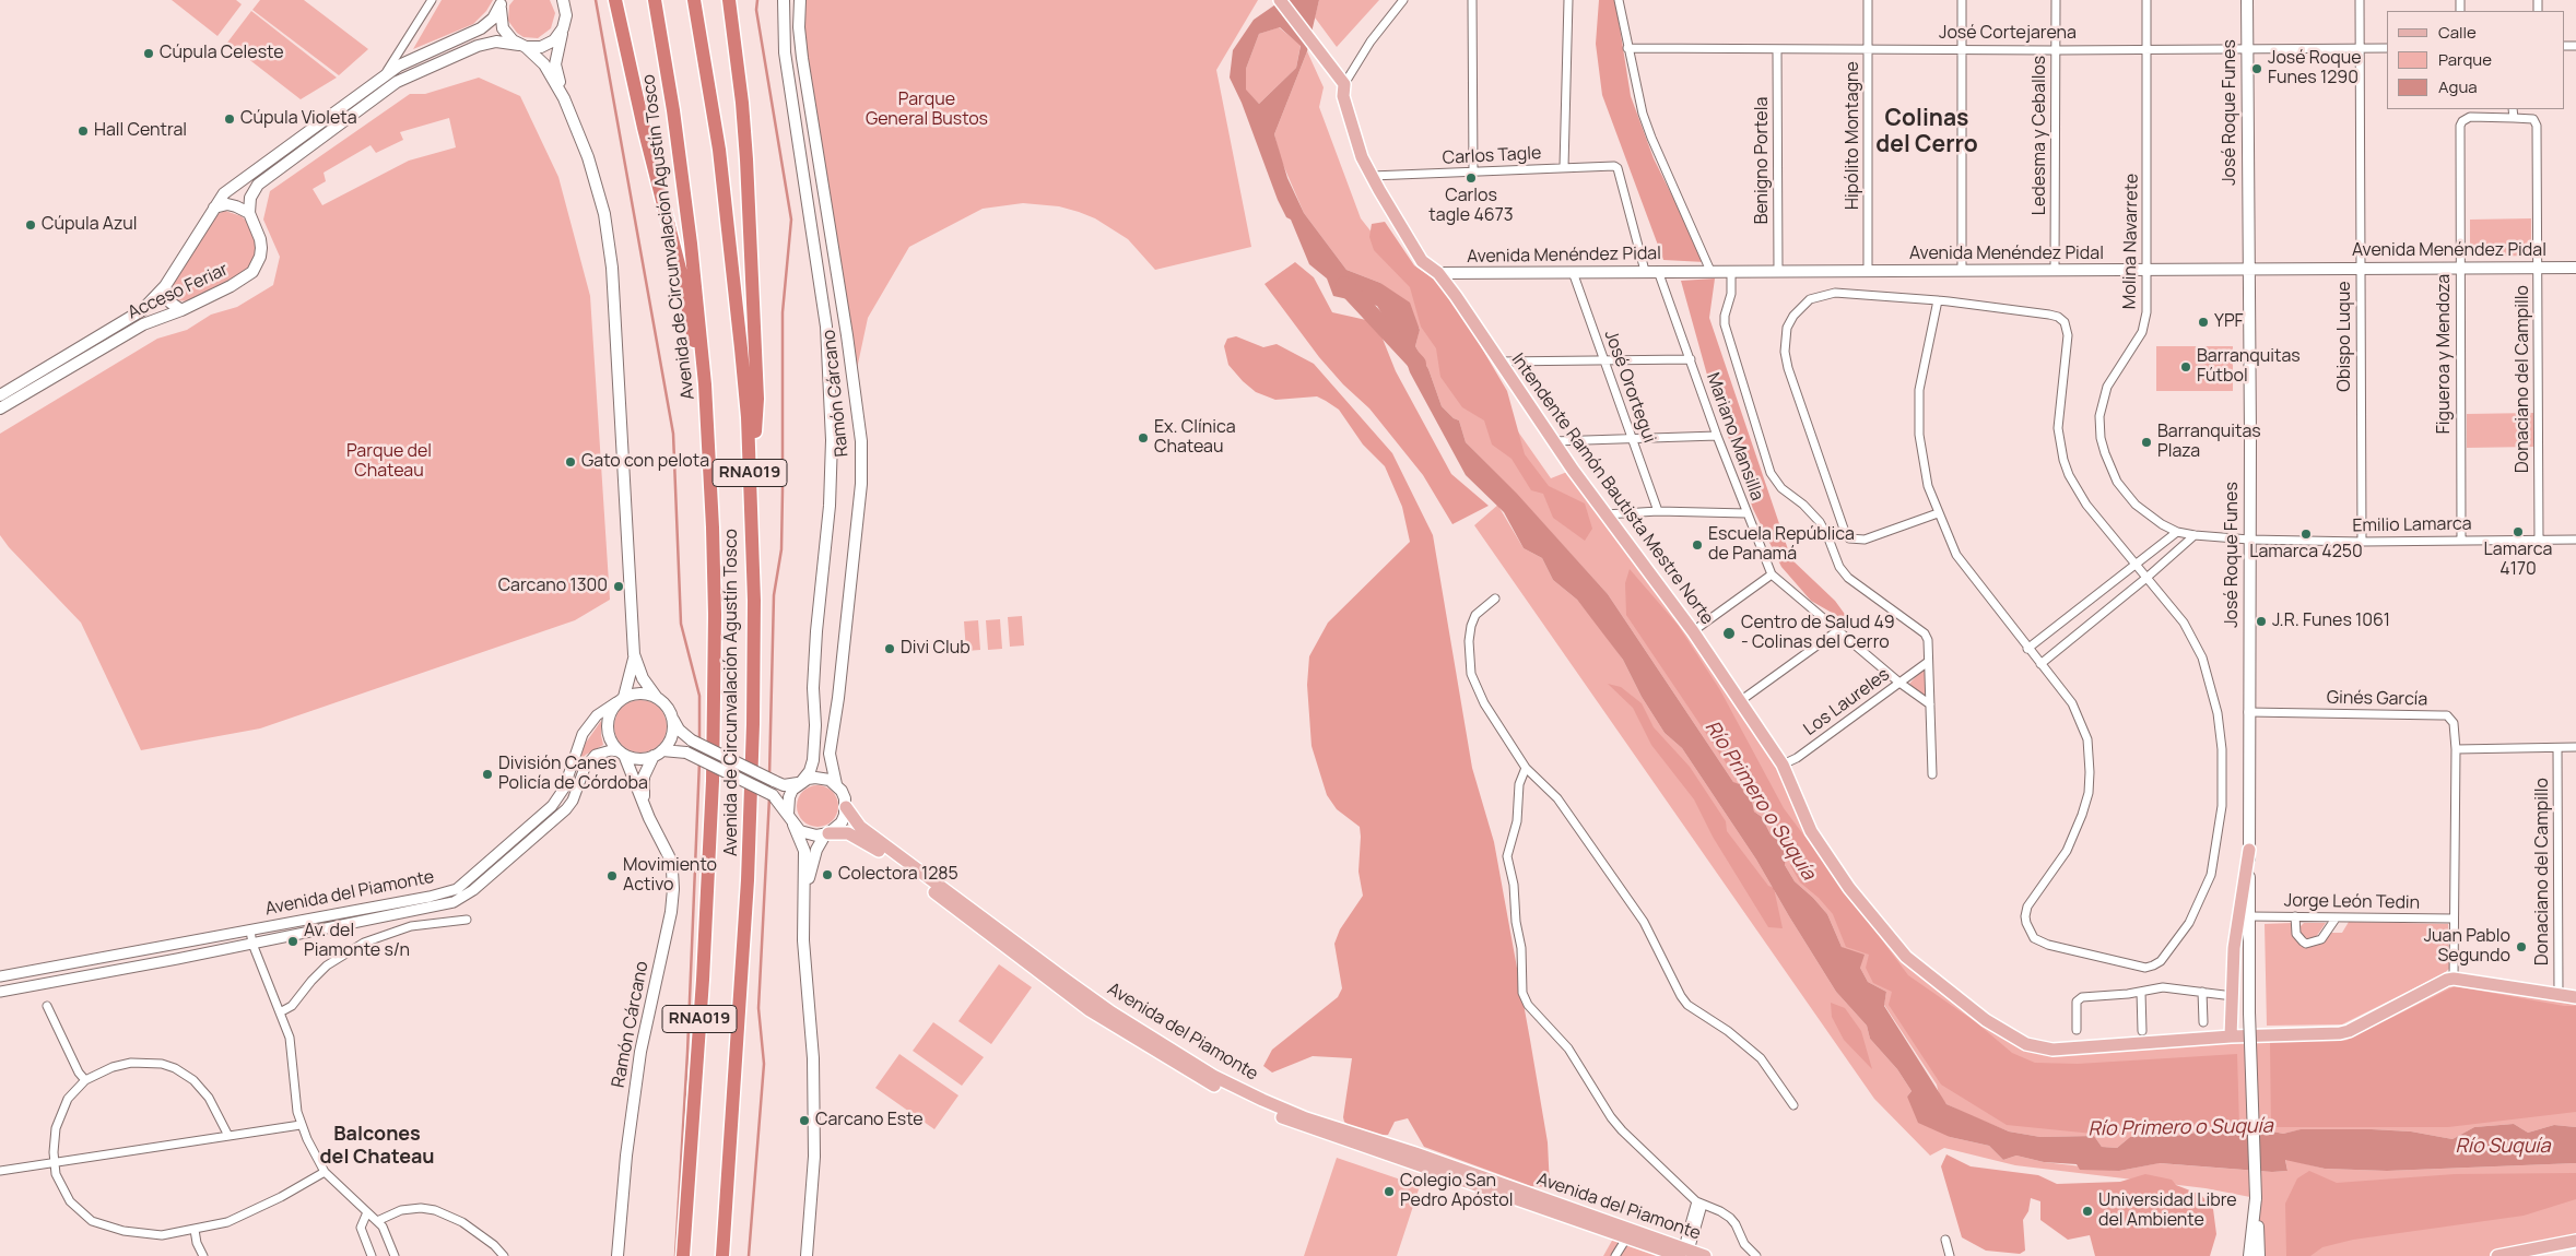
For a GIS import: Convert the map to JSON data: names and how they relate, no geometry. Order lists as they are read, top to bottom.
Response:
{
  "streets": {
    "highway": ["Avenida de Circunvalación Agustín Tosco", "RNA019"],
    "main road": [
      "José Roque Funes",
      "Avenida Menéndez Pidal",
      "Acceso Feriar",
      "Ramón Cárcano",
      "Intendente Ramón Bautista Mestre Norte",
      "Avenida del Piamonte"
    ],
    "street": [
      "José Cortejarena",
      "Hipólito Montagne",
      "Ledesma y Ceballos",
      "Carlos Tagle",
      "Benigno Portela",
      "Molina Navarrete",
      "Obispo Luque",
      "Figueroa y Mendoza",
      "Donaciano del Campillo",
      "José Orortegui",
      "Mariano Mansilla",
      "Emilio Lamarca",
      "Ginés García",
      "Los Laureles",
      "Jorge León Tedin"
    ]
  },
  "crossings": [
    ["José Cortejarena", "José Roque Funes"],
    ["José Cortejarena", "Hipólito Montagne"],
    ["José Cortejarena", "Ledesma y Ceballos"],
    ["José Cortejarena", "Benigno Portela"],
    ["José Cortejarena", "Molina Navarrete"],
    ["José Cortejarena", "Obispo Luque"],
    ["José Roque Funes", "Molina Navarrete"],
    ["José Roque Funes", "Avenida Menéndez Pidal"],
    ["José Roque Funes", "Emilio Lamarca"],
    ["José Roque Funes", "Ginés García"],
    ["José Roque Funes", "Jorge León Tedin"],
    ["Hipólito Montagne", "Avenida Menéndez Pidal"],
    ["Ledesma y Ceballos", "Avenida Menéndez Pidal"],
    ["Carlos Tagle", "Avenida Menéndez Pidal"],
    ["Carlos Tagle", "Intendente Ramón Bautista Mestre Norte"],
    ["Benigno Portela", "Avenida Menéndez Pidal"],
    ["Molina Navarrete", "Avenida Menéndez Pidal"],
    ["Molina Navarrete", "Emilio Lamarca"],
    ["Avenida Menéndez Pidal", "Obispo Luque"],
    ["Avenida Menéndez Pidal", "Figueroa y Mendoza"],
    ["Avenida Menéndez Pidal", "Donaciano del Campillo"],
    ["Avenida Menéndez Pidal", "José Orortegui"],
    ["Avenida Menéndez Pidal", "Mariano Mansilla"],
    ["Avenida Menéndez Pidal", "Intendente Ramón Bautista Mestre Norte"],
    ["Obispo Luque", "Emilio Lamarca"],
    ["Figueroa y Mendoza", "Donaciano del Campillo"],
    ["Figueroa y Mendoza", "Emilio Lamarca"],
    ["Donaciano del Campillo", "Emilio Lamarca"],
    ["Ramón Cárcano", "Avenida del Piamonte"],
    ["Mariano Mansilla", "Los Laureles"],
    ["Intendente Ramón Bautista Mestre Norte", "Ginés García"],
    ["Intendente Ramón Bautista Mestre Norte", "Los Laureles"],
    ["Ginés García", "Jorge León Tedin"]
  ],
  "districts": ["Colinas del Cerro", "Balcones del Chateau"],
  "water": ["Río Primero o Suquía", "Río Suquía"],
  "parks": ["Parque General Bustos", "Parque del Chateau"],
  "places": [
    "Cúpula Celeste",
    "José Roque Funes 1290",
    "Cúpula Violeta",
    "Hall Central",
    "Carlos tagle 4673",
    "Cúpula Azul",
    "YPF",
    "Barranquitas Fútbol",
    "Ex. Clínica Chateau",
    "Barranquitas Plaza",
    "Gato con pelota",
    "Lamarca 4170",
    "Lamarca 4250",
    "Escuela República de Panamá",
    "Carcano 1300",
    "J.R. Funes 1061",
    "Centro de Salud 49 - Colinas del Cerro",
    "Divi Club",
    "División Canes Policía de Córdoba",
    "Colectora 1285",
    "Movimiento Activo",
    "Av. del Piamonte s/n",
    "Juan Pablo Segundo",
    "Carcano Este",
    "Colegio San Pedro Apóstol",
    "Universidad Libre del Ambiente"
  ],
  "legend": ["Calle", "Parque", "Agua"]
}
